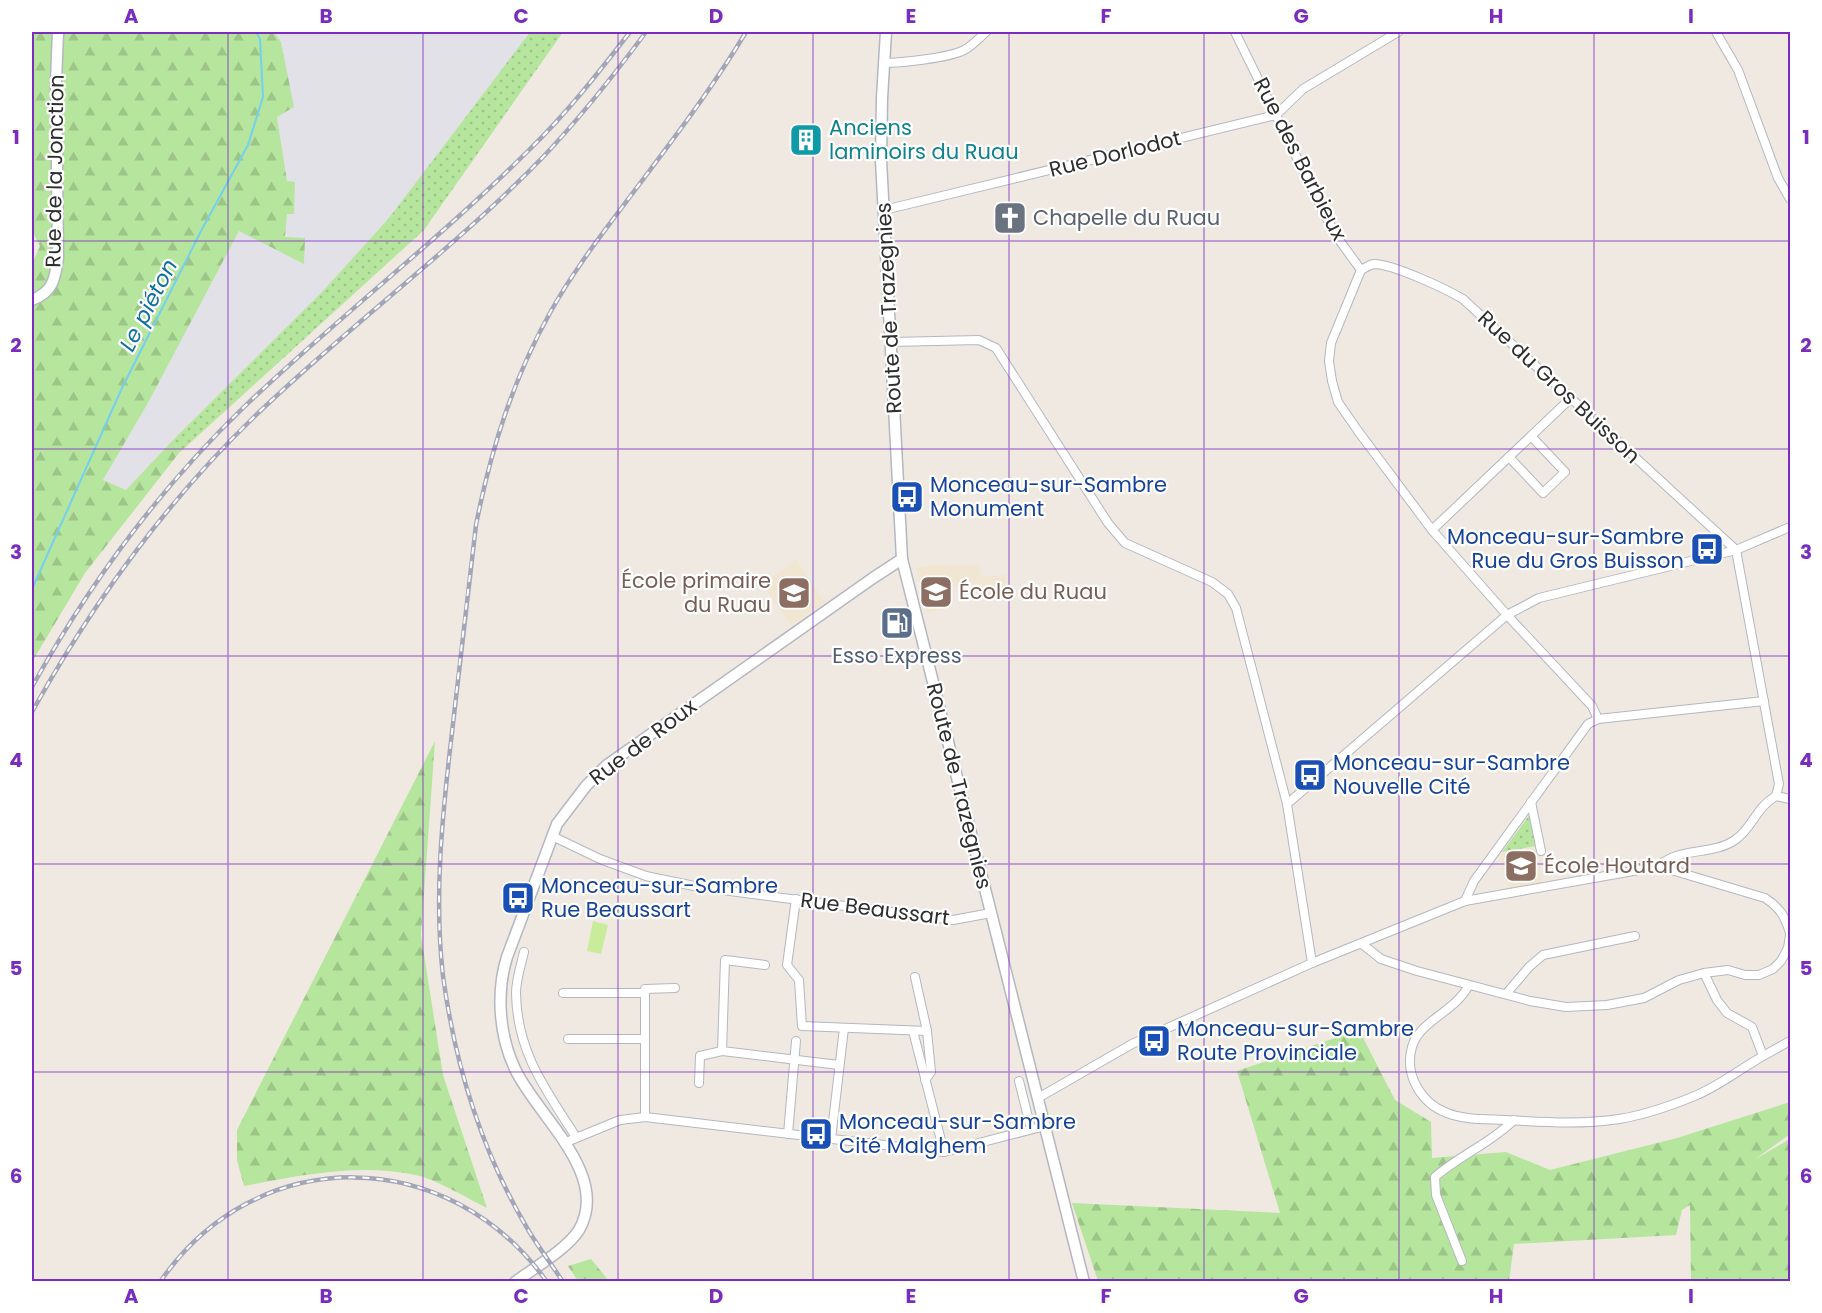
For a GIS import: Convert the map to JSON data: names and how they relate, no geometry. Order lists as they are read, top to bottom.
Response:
{
  "streets": {
    "main road": ["Rue de la Jonction", "Route de Trazegnies", "Rue de Roux"],
    "street": [
      "Rue Dorlodot",
      "Rue des Barbieux",
      "Rue du Gros Buisson",
      "Rue Beaussart"
    ]
  },
  "crossings": [
    ["Rue Dorlodot", "Rue des Barbieux"],
    ["Rue Dorlodot", "Route de Trazegnies"],
    ["Rue des Barbieux", "Rue du Gros Buisson"],
    ["Route de Trazegnies", "Rue de Roux"],
    ["Route de Trazegnies", "Rue Beaussart"],
    ["Rue de Roux", "Rue Beaussart"]
  ],
  "water": ["Le piéton"],
  "places": {
    "building": ["Anciens laminoirs du Ruau"],
    "church": ["Chapelle du Ruau"],
    "bus stop": [
      "Monceau-sur-Sambre Monument",
      "Monceau-sur-Sambre Rue du Gros Buisson",
      "Monceau-sur-Sambre Nouvelle Cité",
      "Monceau-sur-Sambre Rue Beaussart",
      "Monceau-sur-Sambre Route Provinciale",
      "Monceau-sur-Sambre Cité Malghem"
    ],
    "school or university": ["École du Ruau", "École primaire du Ruau", "École Houtard"],
    "fuel station": ["Esso Express"]
  },
  "grid": {
    "columns": [
      "A",
      "B",
      "C",
      "D",
      "E",
      "F",
      "G",
      "H",
      "I"
    ],
    "rows": [
      "1",
      "2",
      "3",
      "4",
      "5",
      "6"
    ]
  }
}
